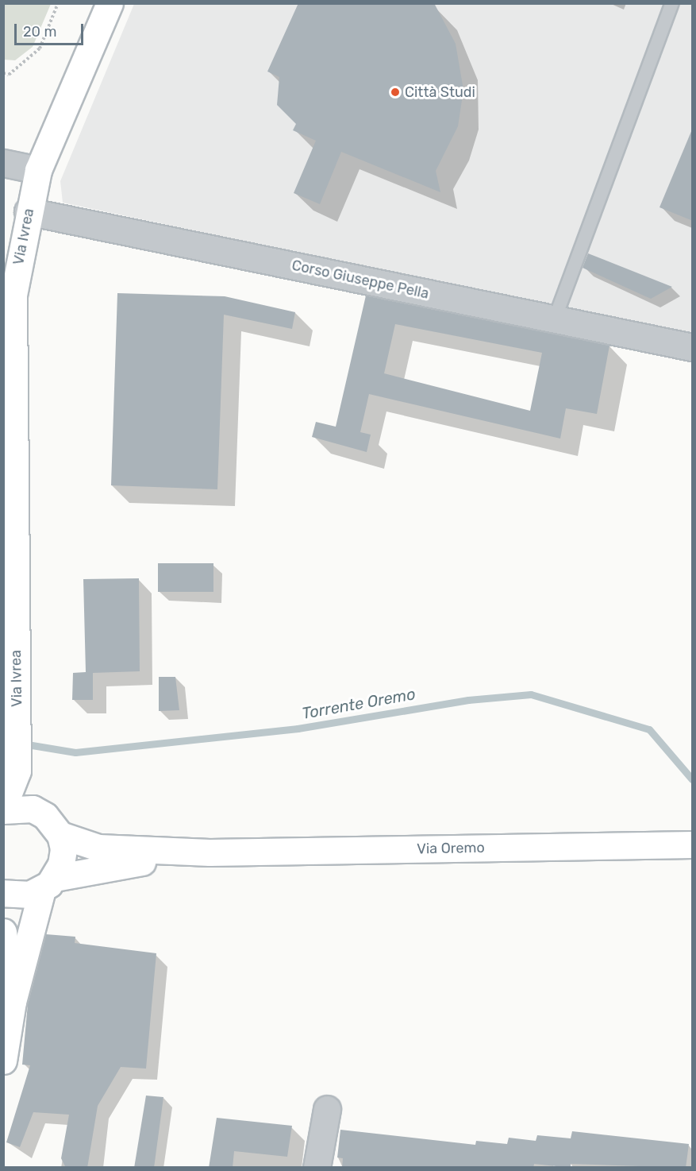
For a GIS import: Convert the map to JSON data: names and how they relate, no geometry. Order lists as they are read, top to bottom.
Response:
{
  "streets": {
    "main road": ["Via Ivrea", "Via Oremo"],
    "street": ["Corso Giuseppe Pella"]
  },
  "crossings": [
    ["Via Ivrea", "Corso Giuseppe Pella"],
    ["Via Ivrea", "Via Oremo"]
  ],
  "water": ["Torrente Oremo"],
  "places": ["Città Studi"],
  "scale_bar": "20 m"
}
